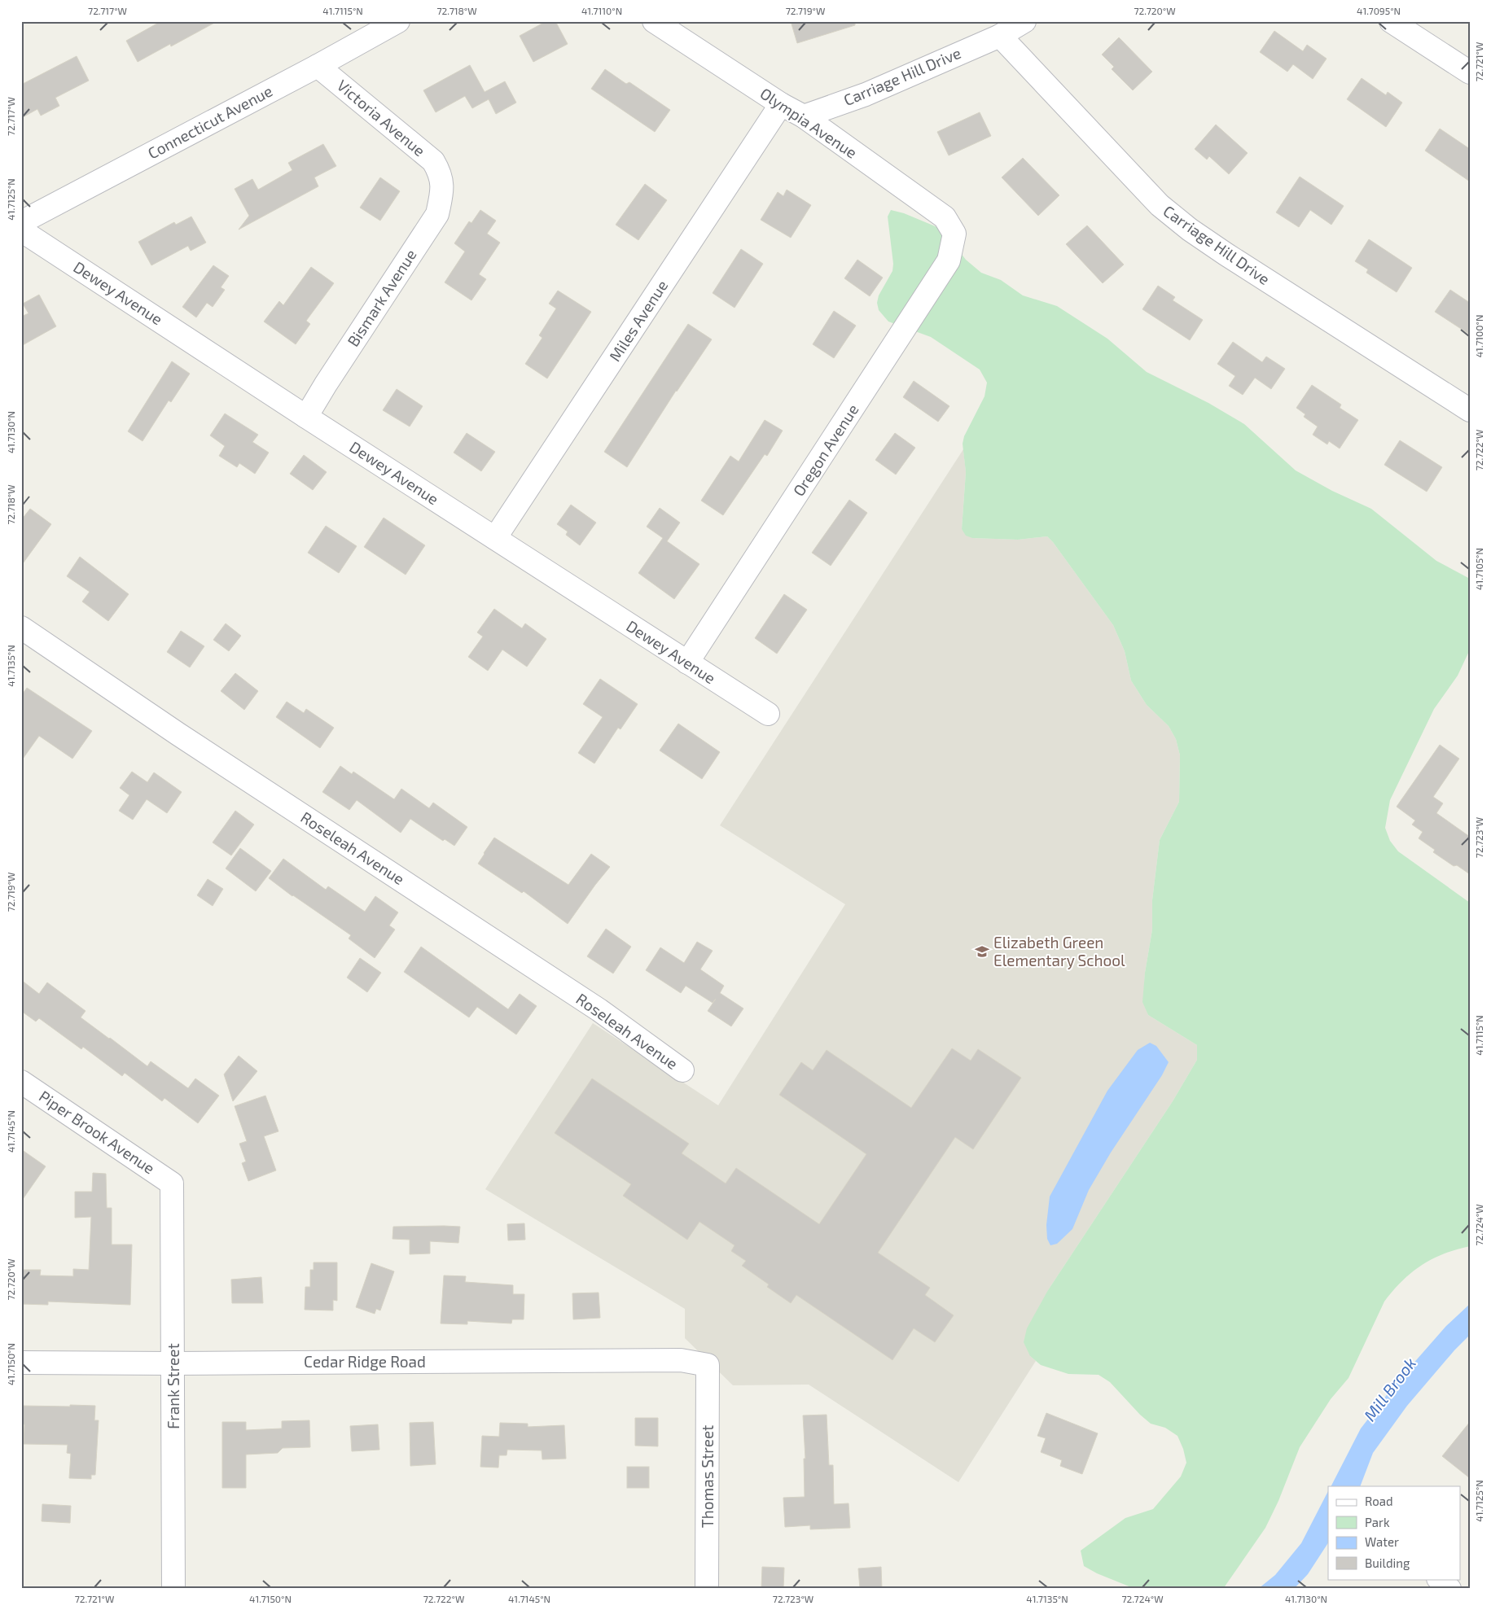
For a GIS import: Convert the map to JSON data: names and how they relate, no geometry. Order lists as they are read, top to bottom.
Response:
{
  "streets": {
    "street": [
      "Carriage Hill Drive",
      "Victoria Avenue",
      "Connecticut Avenue",
      "Olympia Avenue",
      "Dewey Avenue",
      "Bismark Avenue",
      "Miles Avenue",
      "Oregon Avenue",
      "Roseleah Avenue",
      "Piper Brook Avenue",
      "Cedar Ridge Road",
      "Frank Street",
      "Thomas Street"
    ]
  },
  "crossings": [
    ["Carriage Hill Drive", "Olympia Avenue"],
    ["Victoria Avenue", "Connecticut Avenue"],
    ["Victoria Avenue", "Bismark Avenue"],
    ["Olympia Avenue", "Miles Avenue"],
    ["Olympia Avenue", "Oregon Avenue"],
    ["Dewey Avenue", "Bismark Avenue"],
    ["Dewey Avenue", "Miles Avenue"],
    ["Dewey Avenue", "Oregon Avenue"],
    ["Piper Brook Avenue", "Frank Street"],
    ["Cedar Ridge Road", "Frank Street"],
    ["Cedar Ridge Road", "Thomas Street"]
  ],
  "water": ["Mill Brook"],
  "places": {
    "school or university": ["Elizabeth Green Elementary School"]
  },
  "legend": [
    "Road",
    "Park",
    "Water",
    "Building"
  ],
  "coordinates": [
    "72.717°W",
    "41.7115°N",
    "72.718°W",
    "41.7110°N",
    "72.719°W",
    "72.720°W",
    "41.7095°N",
    "72.721°W",
    "41.7125°N",
    "41.7100°N",
    "41.7130°N",
    "72.722°W",
    "41.7105°N",
    "41.7135°N",
    "72.723°W",
    "41.7145°N",
    "72.724°W",
    "41.7150°N"
  ]
}
